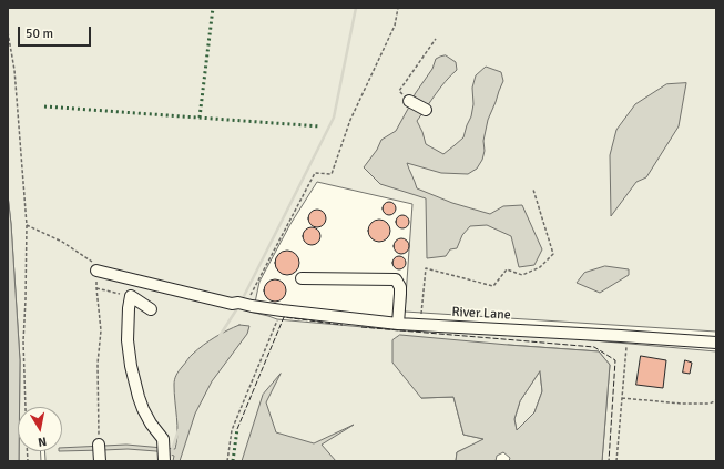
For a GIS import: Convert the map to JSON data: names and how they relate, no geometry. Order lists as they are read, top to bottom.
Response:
{
  "streets": {
    "street": ["River Lane"]
  },
  "scale_bar": "50 m",
  "north": "bottom"
}
